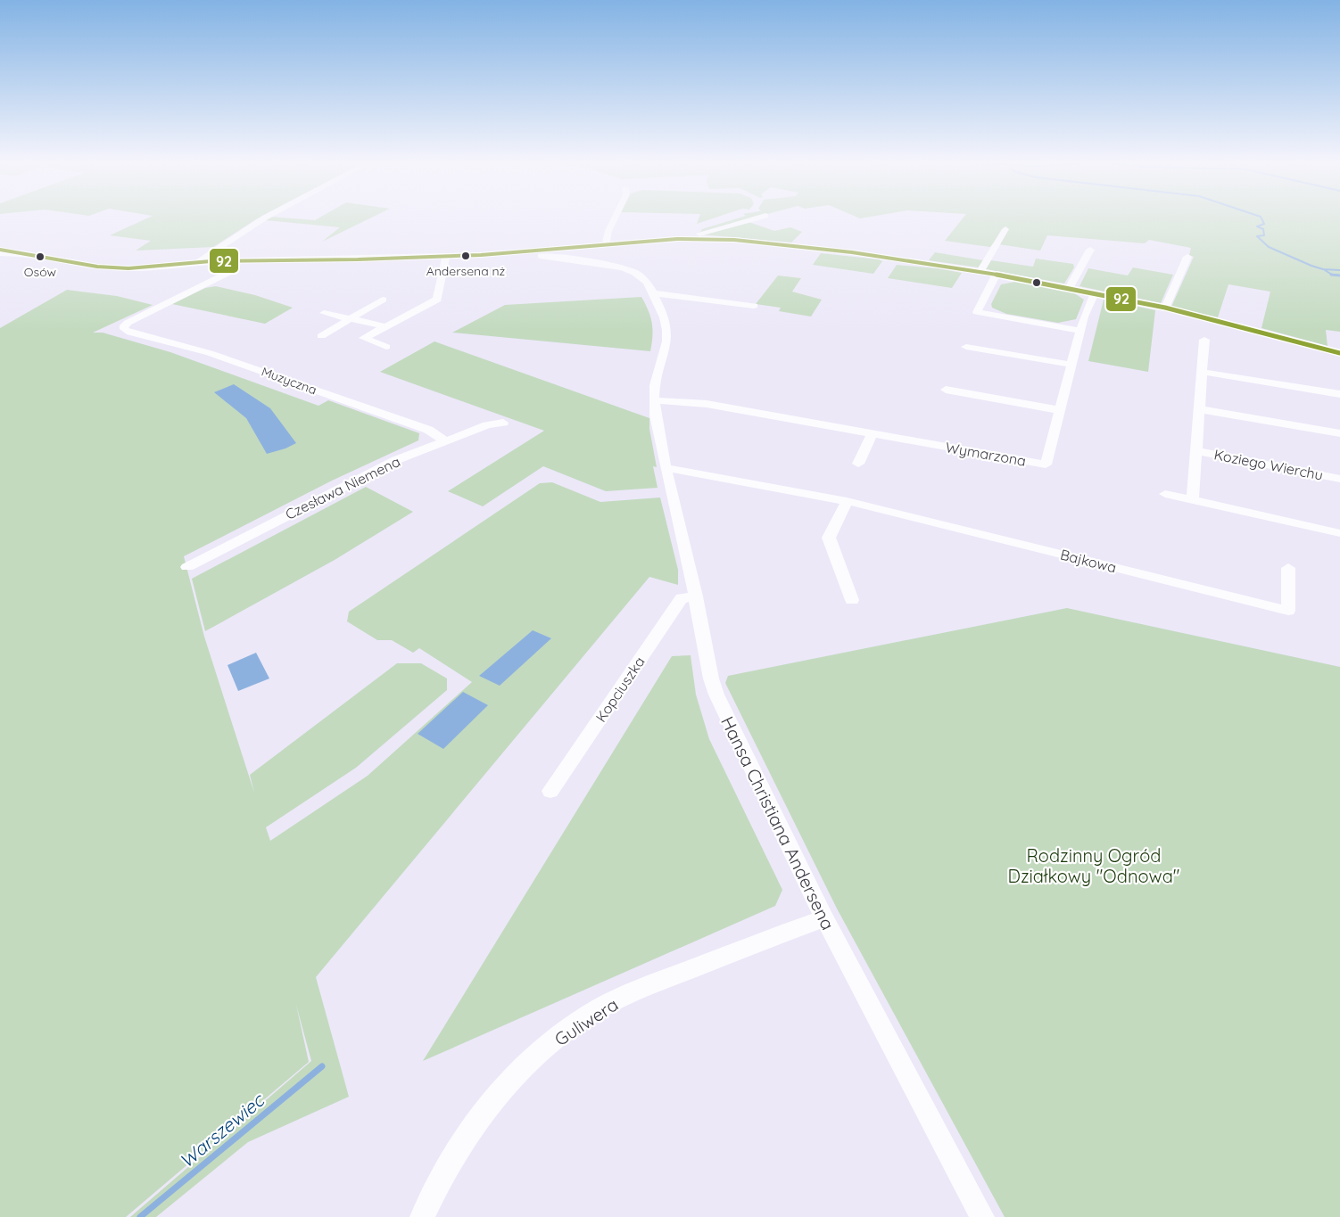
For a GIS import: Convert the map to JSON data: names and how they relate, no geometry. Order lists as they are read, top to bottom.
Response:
{
  "streets": {
    "street": [
      "Muzyczna",
      "Wymarzona",
      "Koziego Wierchu",
      "Czesława Niemena",
      "Bajkowa",
      "Kopciuszka",
      "Hansa Christiana Andersena",
      "Guliwera"
    ]
  },
  "crossings": [
    ["Muzyczna", "Czesława Niemena"],
    ["Bajkowa", "Hansa Christiana Andersena"],
    ["Kopciuszka", "Hansa Christiana Andersena"],
    ["Hansa Christiana Andersena", "Guliwera"]
  ],
  "water": ["Warszewiec"],
  "parks": ["Rodzinny Ogród Działkowy \"Odnowa\""],
  "places": ["Andersena nż", "Osów"],
  "lines": ["transit line 92"]
}
